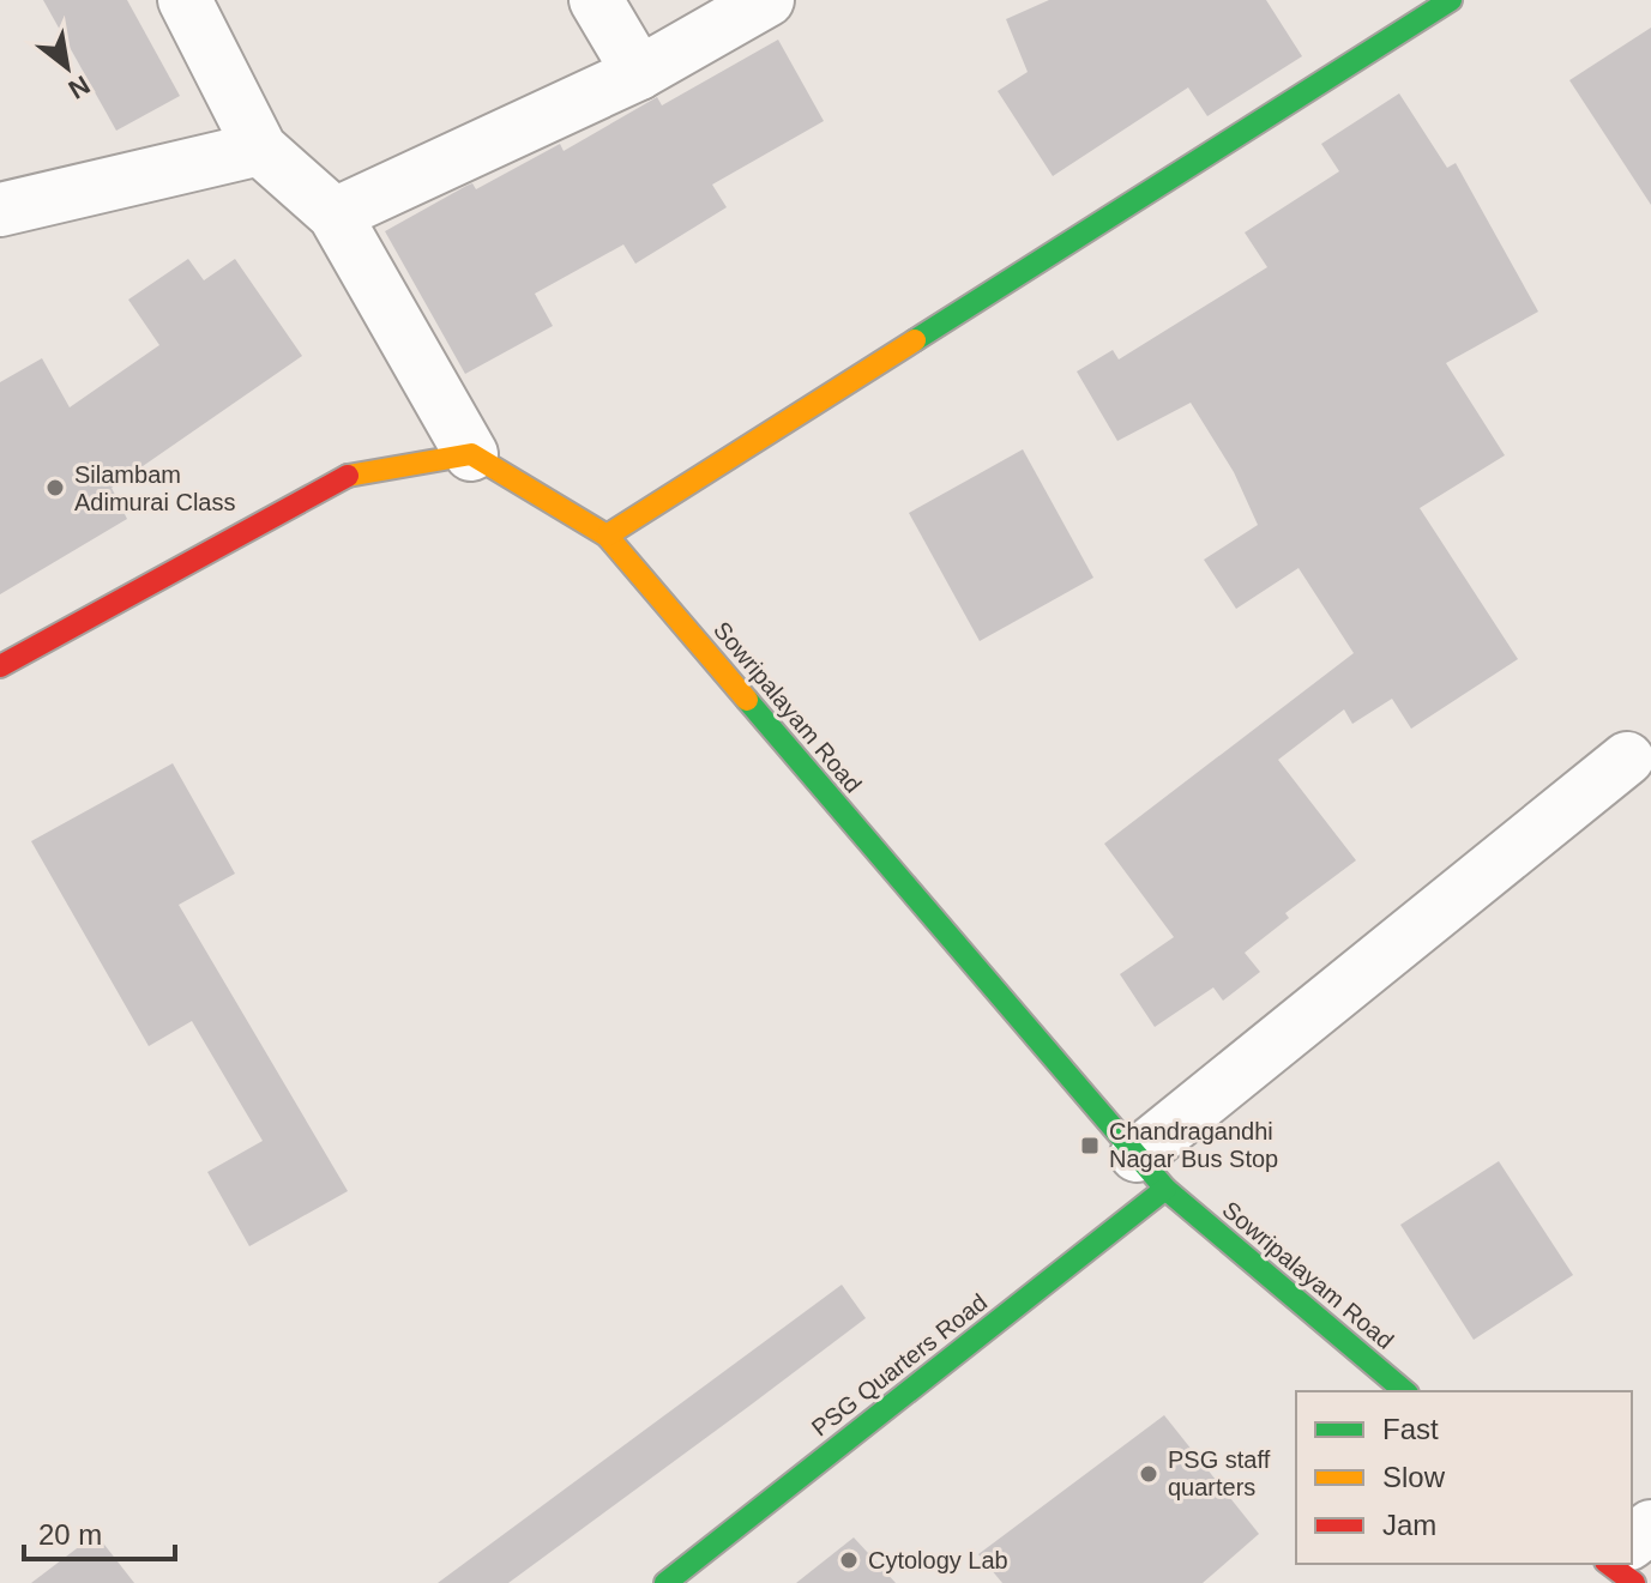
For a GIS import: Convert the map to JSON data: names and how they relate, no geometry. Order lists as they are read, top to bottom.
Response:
{
  "streets": {
    "street": ["Sowripalayam Road", "PSG Quarters Road"]
  },
  "crossings": [
    ["Sowripalayam Road", "PSG Quarters Road"]
  ],
  "places": {
    "other": ["Silambam Adimurai Class", "PSG staff quarters", "Cytology Lab"],
    "transit": ["Chandragandhi Nagar Bus Stop"]
  },
  "legend": ["Fast", "Slow", "Jam"],
  "scale_bar": "20 m",
  "north": "bottom right"
}
